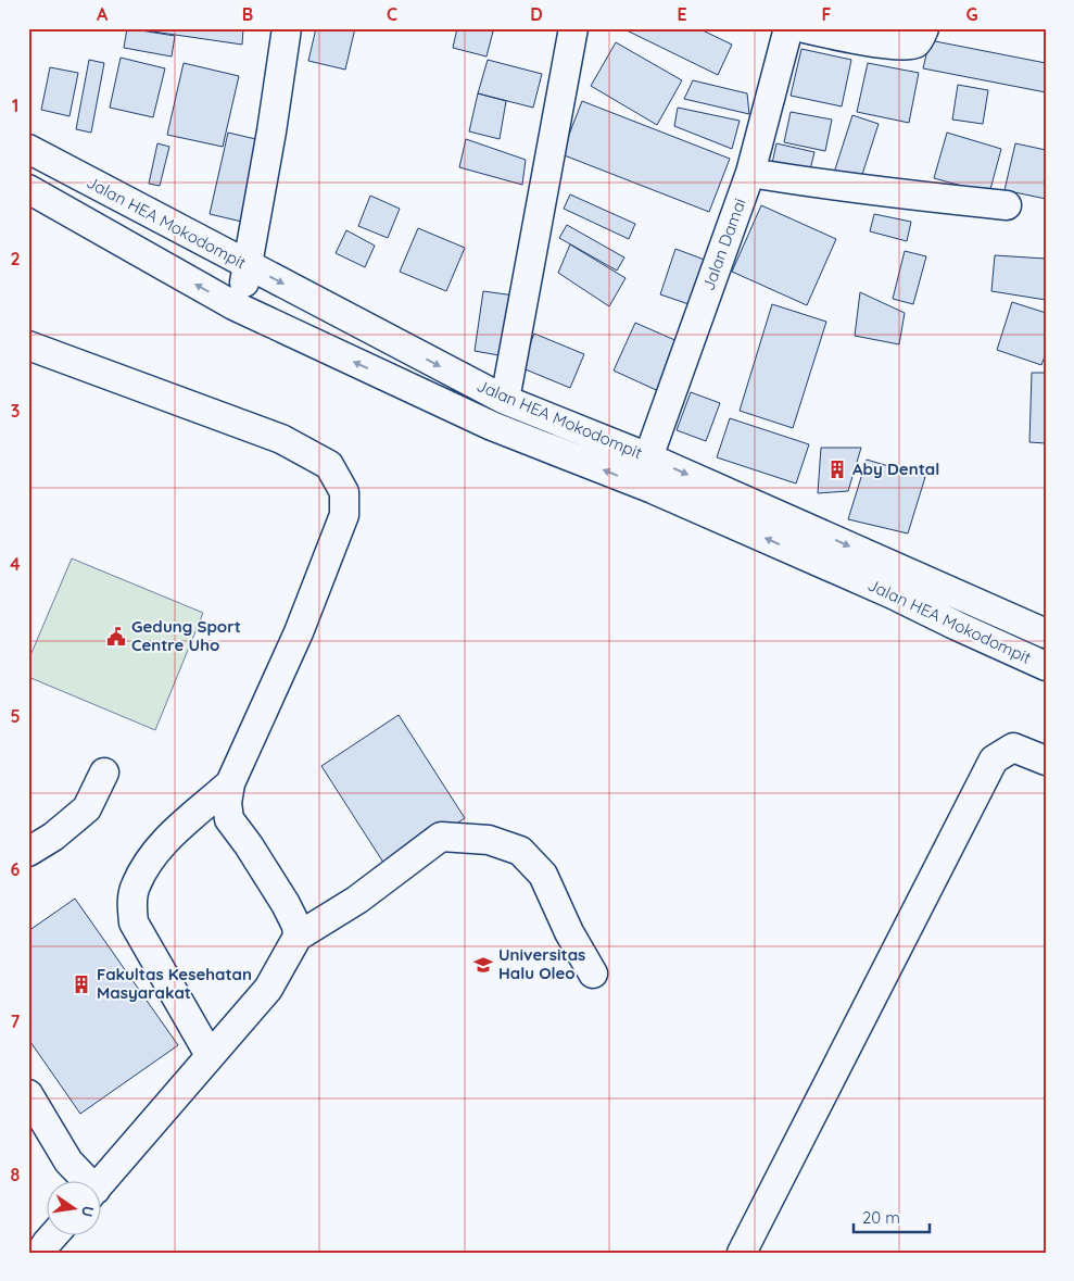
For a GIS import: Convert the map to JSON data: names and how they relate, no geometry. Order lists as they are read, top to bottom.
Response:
{
  "streets": {
    "street": ["Jalan HEA Mokodompit", "Jalan Damai"]
  },
  "crossings": [
    ["Jalan HEA Mokodompit", "Jalan Damai"]
  ],
  "places": {
    "building": ["Aby Dental", "Fakultas Kesehatan Masyarakat"],
    "public building": ["Gedung Sport Centre Uho"],
    "school or university": ["Universitas Halu Oleo"]
  },
  "scale_bar": "20 m",
  "north": "right",
  "grid": {
    "columns": [
      "A",
      "B",
      "C",
      "D",
      "E",
      "F",
      "G"
    ],
    "rows": [
      "1",
      "2",
      "3",
      "4",
      "5",
      "6",
      "7",
      "8"
    ]
  }
}
